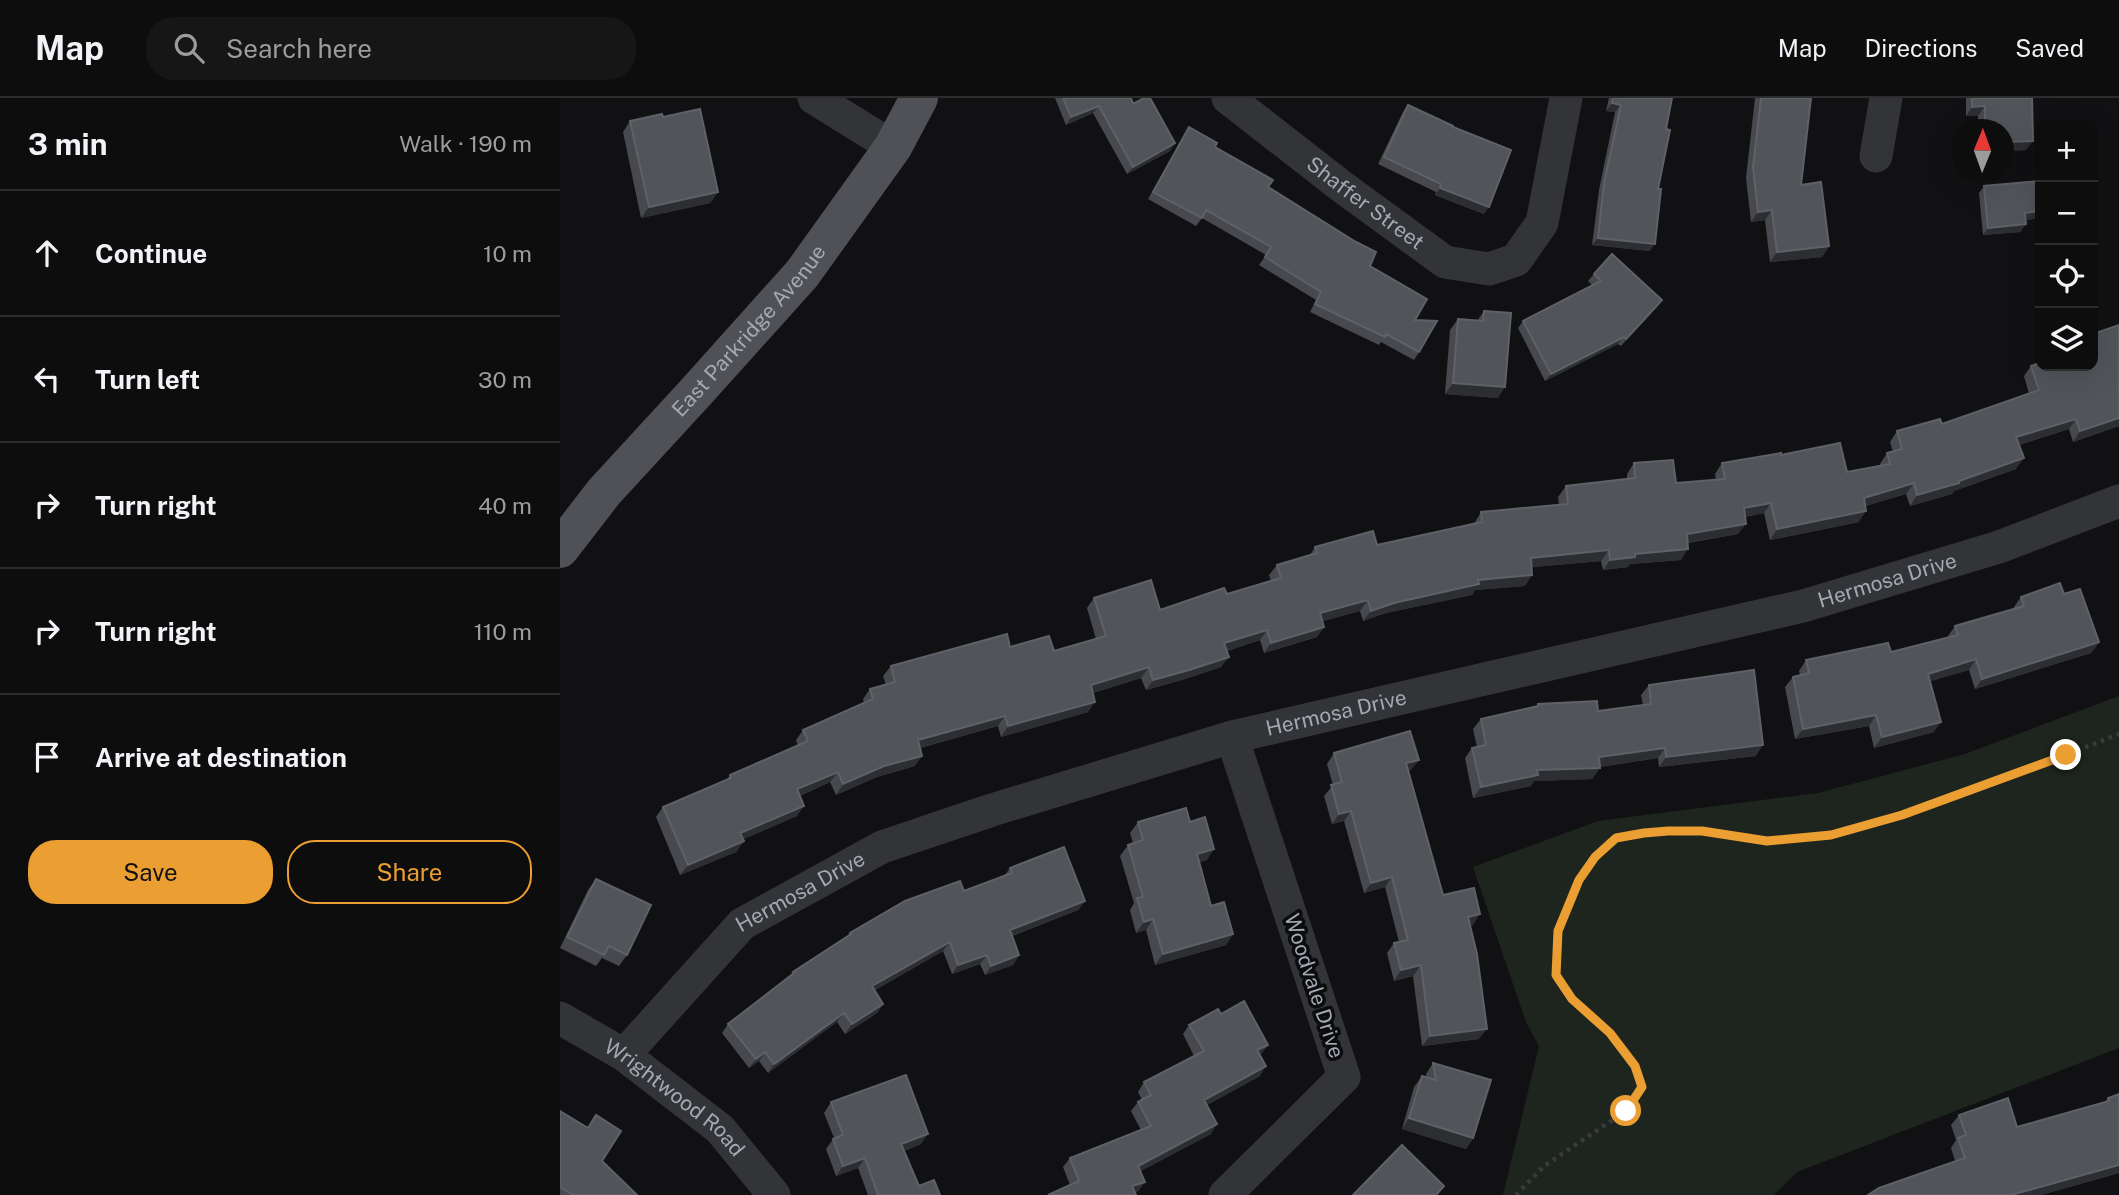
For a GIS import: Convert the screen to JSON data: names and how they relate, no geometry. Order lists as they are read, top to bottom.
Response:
{
  "streets": {
    "main road": ["East Parkridge Avenue"],
    "street": [
      "Shaffer Street",
      "Hermosa Drive",
      "Woodvale Drive",
      "Wrightwood Road"
    ]
  },
  "crossings": [
    ["Hermosa Drive", "Woodvale Drive"],
    ["Hermosa Drive", "Wrightwood Road"]
  ],
  "north": "top",
  "page": {
    "header": "Map",
    "search": "Search here",
    "nav": ["Map", "Directions", "Saved"],
    "heading": ["3 min", "Walk · 190 m"],
    "map_buttons": ["+", "−"],
    "list": [
      ["Continue", "10 m"],
      ["Turn left", "30 m"],
      ["Turn right", "40 m"],
      ["Turn right", "110 m"],
      "Arrive at destination"
    ],
    "buttons": ["Save", "Share"]
  }
}
